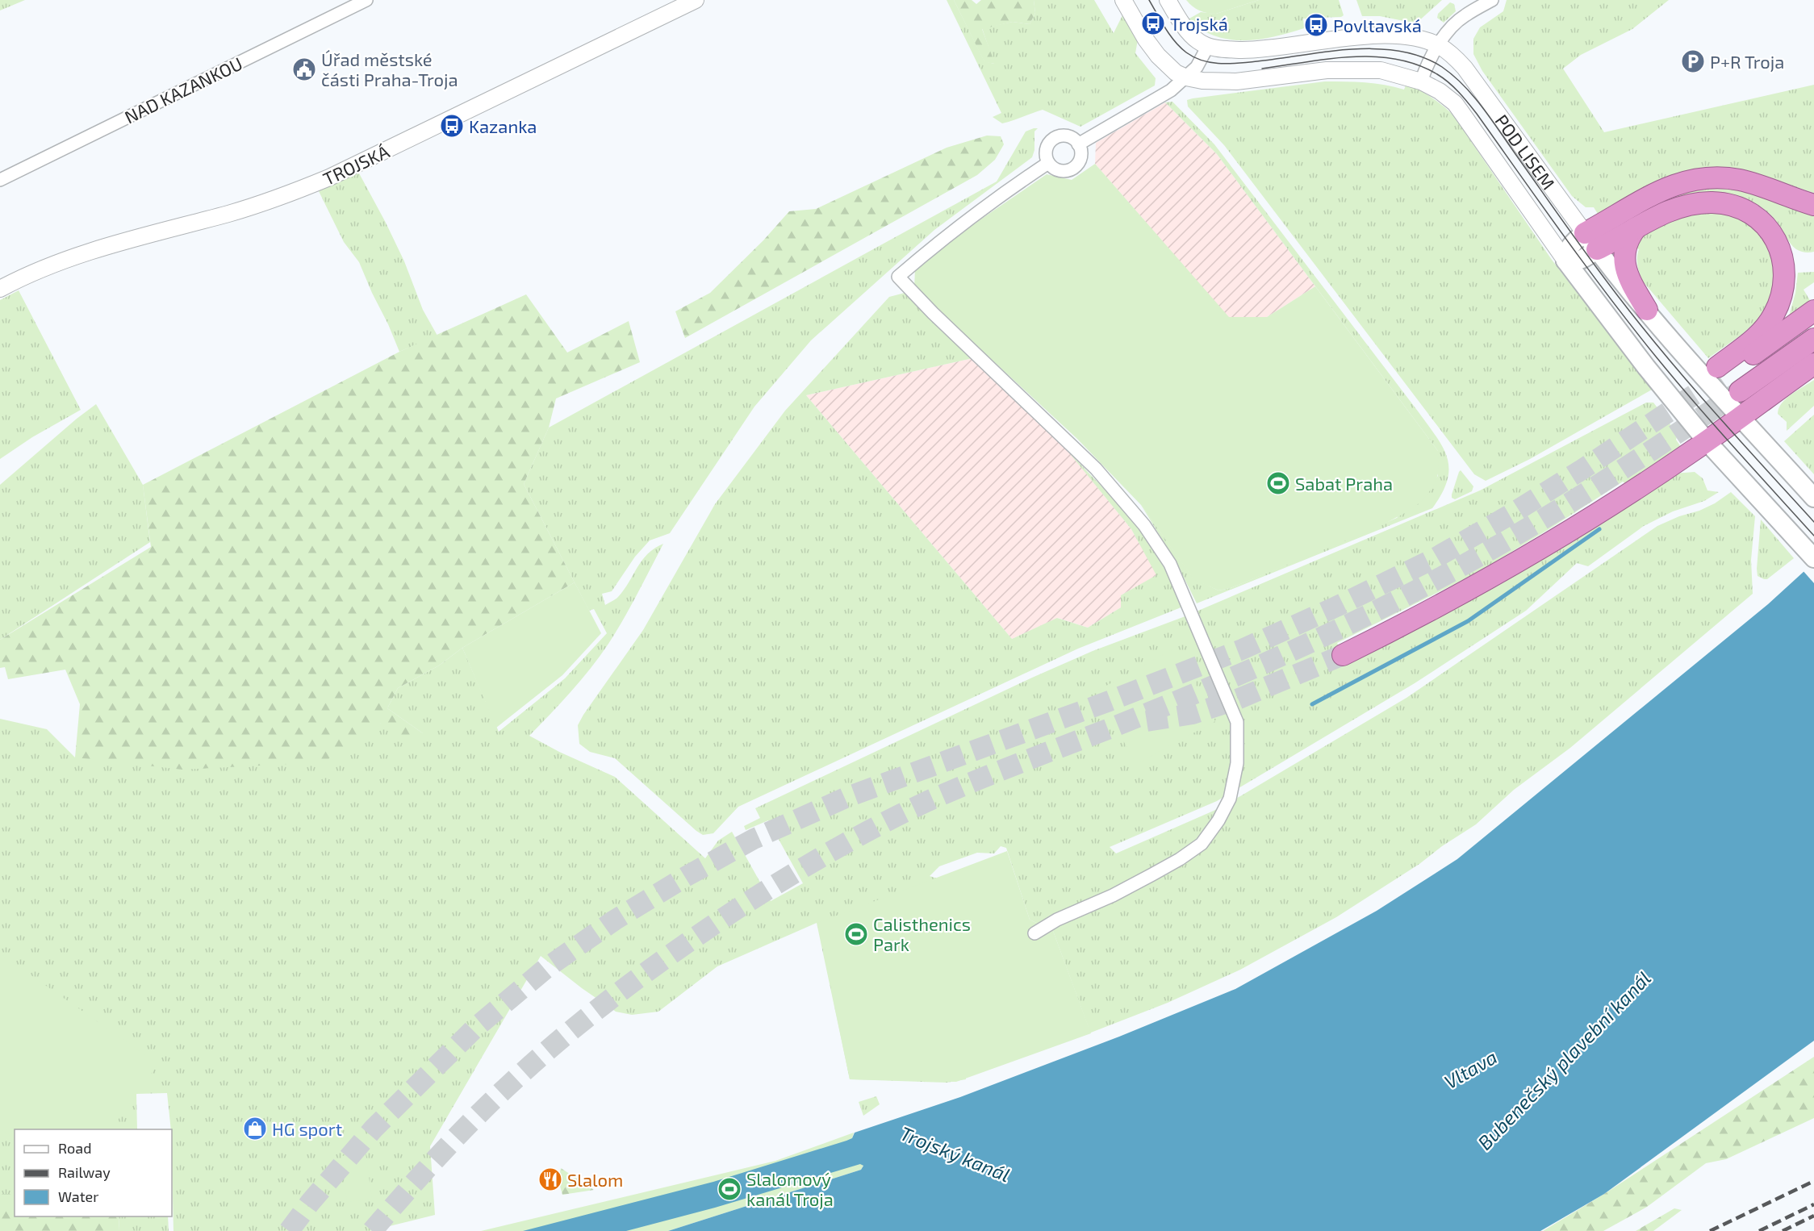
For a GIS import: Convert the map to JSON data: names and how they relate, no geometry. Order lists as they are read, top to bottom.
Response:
{
  "streets": {
    "main road": ["POD LISEM"],
    "street": ["NAD KAZANKOU", "TROJSKÁ"]
  },
  "water": ["Bubenečský plavební kanál", "Vltava", "Trojský kanál"],
  "places": {
    "bus stop": ["Trojská", "Povltavská", "Kazanka"],
    "parking": ["P+R Troja"],
    "public building": ["Úřad městské části Praha-Troja"],
    "sports": ["Sabat Praha", "Calisthenics Park", "Slalomový kanál Troja"],
    "shop": ["HG sport"],
    "restaurant": ["Slalom"]
  },
  "legend": ["Road", "Railway", "Water"]
}
